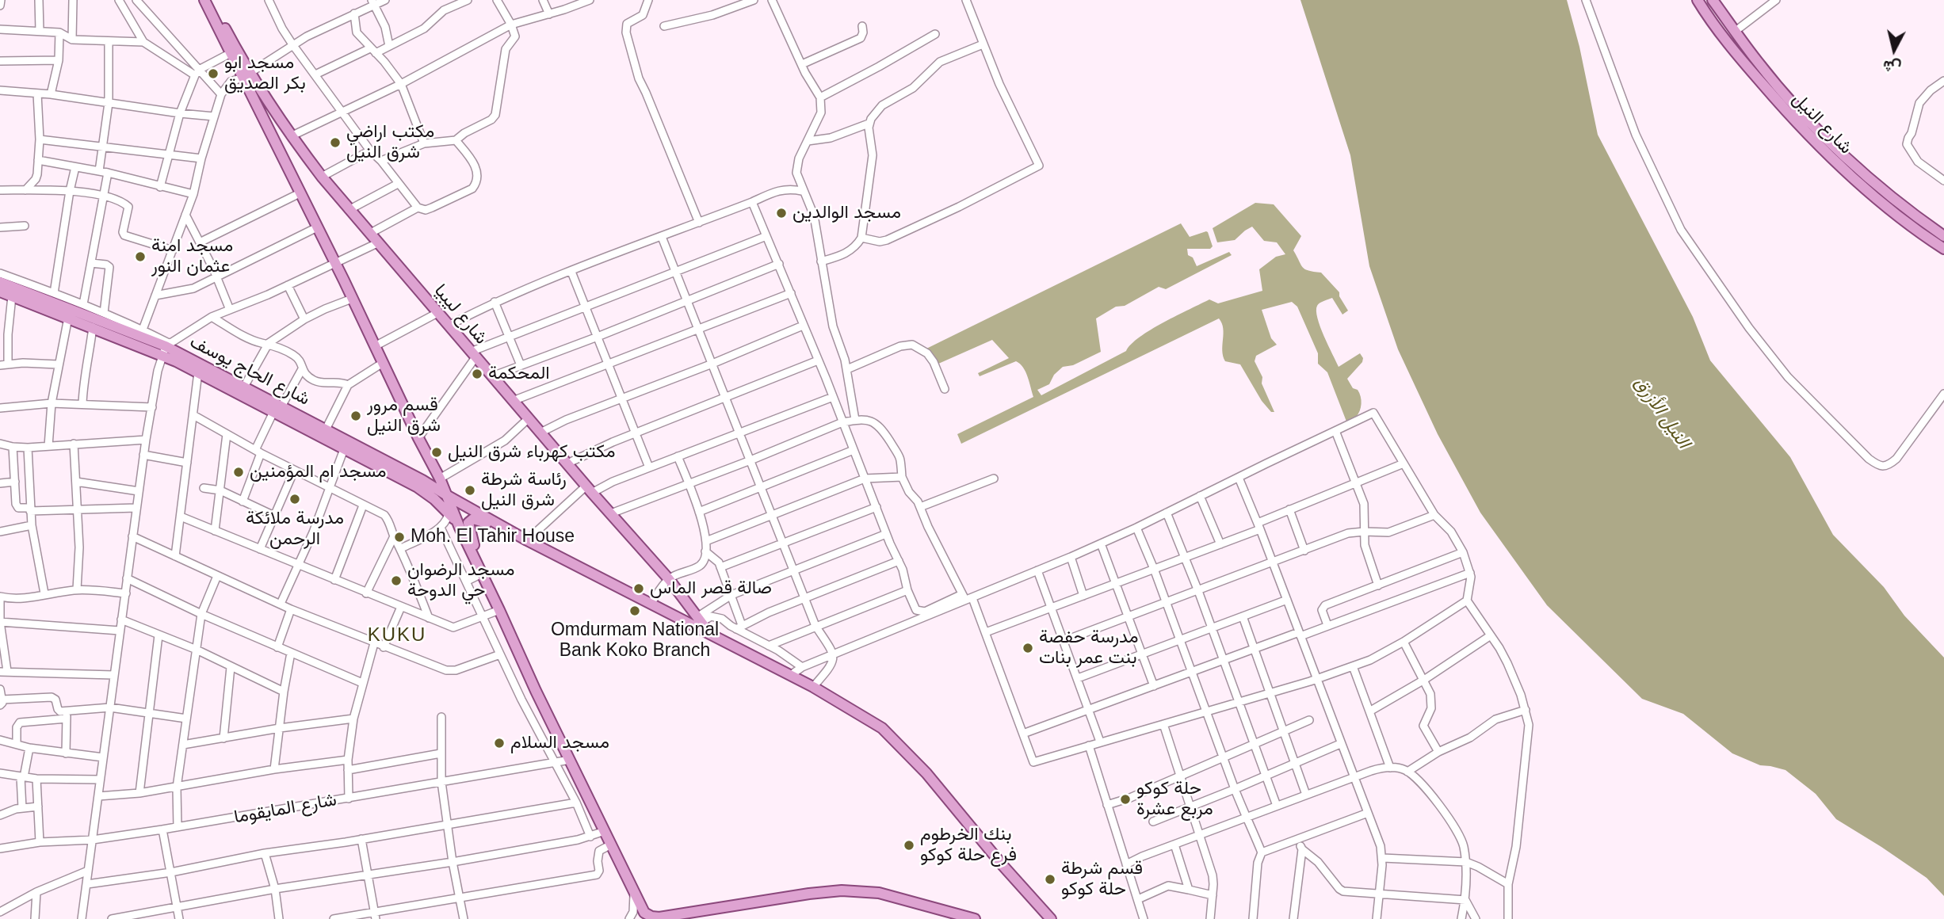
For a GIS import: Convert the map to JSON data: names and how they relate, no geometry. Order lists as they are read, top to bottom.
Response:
{
  "streets": {
    "main road": ["شارع النيل", "شارع ليبيا", "شارع الحاج يوسف"],
    "street": ["شارع المايقوما"]
  },
  "crossings": [
    ["شارع ليبيا", "شارع الحاج يوسف"]
  ],
  "districts": ["KUKU"],
  "water": ["النيل الأزرق"],
  "places": [
    "مسجد ابو بكر الصديق",
    "مكتب اراضي شرق النيل",
    "مسجد الوالدين",
    "مسجد امنة عثمان النور",
    "المحكمة",
    "قسم مرور شرق النيل",
    "مكتب كهرباء شرق النيل",
    "مسجد ام المؤمنين",
    "رئاسة شرطة شرق النيل",
    "مدرسة ملائكة الرحمن",
    "Moh. El Tahir House",
    "مسجد الرضوان حي الدوحة",
    "صالة قصر الماس",
    "Omdurmam National Bank Koko Branch",
    "مدرسة حفصة بنت عمر بنات",
    "مسجد السلام",
    "حلة كوكو مربع عشرة",
    "بنك الخرطوم فرع حلة كوكو",
    "قسم شرطة حلة كوكو"
  ],
  "north": "bottom"
}
